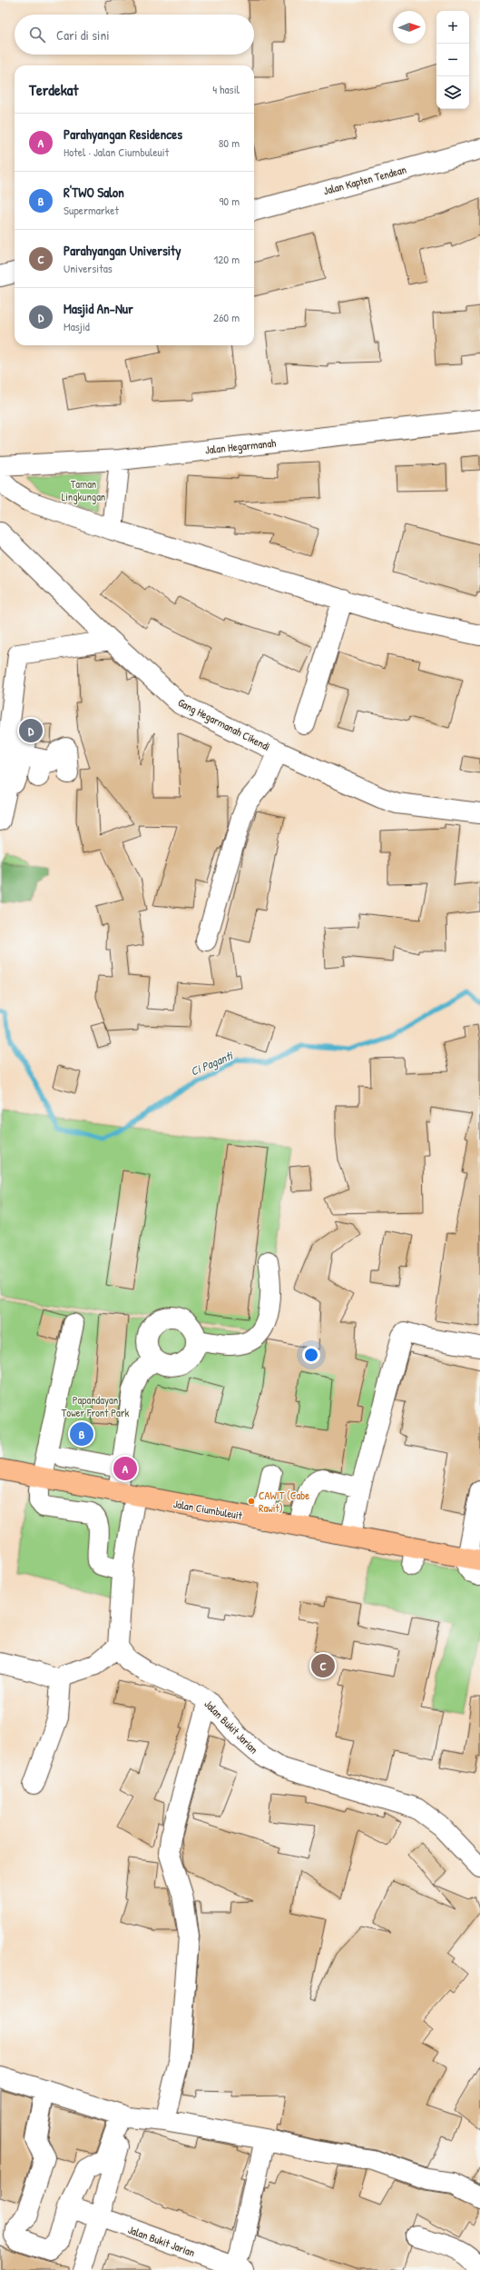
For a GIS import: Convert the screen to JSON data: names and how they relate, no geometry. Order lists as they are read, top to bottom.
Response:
{
  "streets": {
    "main road": ["Jalan Ciumbuleuit"],
    "street": [
      "Jalan Kapten Tendean",
      "Jalan Hegarmanah",
      "Gang Hegarmanah Cikendi",
      "Jalan Bukit Jarian"
    ]
  },
  "water": ["Ci Paganti"],
  "parks": ["Taman Lingkungan", "Papandayan Tower Front Park"],
  "places": ["CAWIT (Cabe Rawit)"],
  "north": "right",
  "page": {
    "map_buttons": ["+", "−"],
    "search": "Cari di sini",
    "heading": ["Terdekat", "4 hasil"],
    "list": [
      {
        "mark": "A",
        "name": "Parahyangan Residences",
        "note": "Hotel · Jalan Ciumbuleuit",
        "value": "80 m"
      },
      {
        "mark": "B",
        "name": "R'TWO Salon",
        "note": "Supermarket",
        "value": "90 m"
      },
      {
        "mark": "C",
        "name": "Parahyangan University",
        "note": "Universitas",
        "value": "120 m"
      },
      {
        "mark": "D",
        "name": "Masjid An-Nur",
        "note": "Masjid",
        "value": "260 m"
      }
    ],
    "pins": [
      "D",
      "B",
      "A",
      "C"
    ]
  }
}
